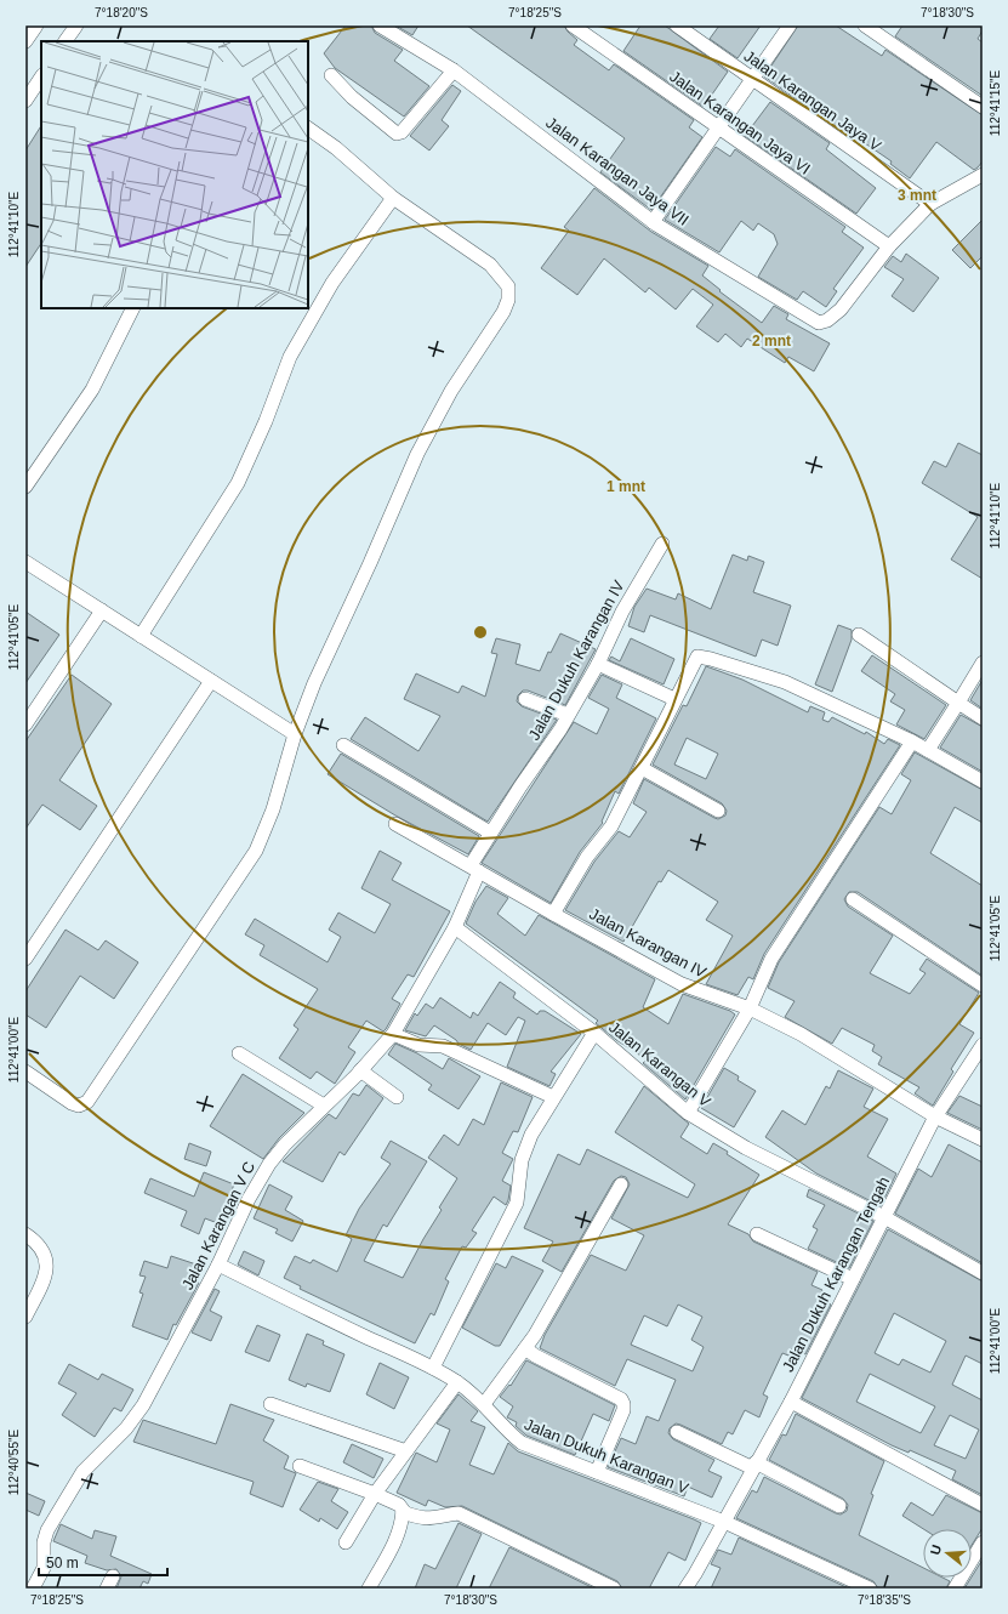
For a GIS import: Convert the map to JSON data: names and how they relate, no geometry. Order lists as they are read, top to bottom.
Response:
{
  "streets": {
    "street": [
      "Jalan Karangan Jaya V",
      "Jalan Karangan Jaya VI",
      "Jalan Karangan Jaya VII",
      "Jalan Dukuh Karangan IV",
      "Jalan Karangan IV",
      "Jalan Karangan V",
      "Jalan Karangan V C",
      "Jalan Dukuh Karangan Tengah",
      "Jalan Dukuh Karangan V"
    ]
  },
  "crossings": [
    ["Jalan Karangan Jaya V", "Jalan Karangan Jaya VII"],
    ["Jalan Karangan Jaya VI", "Jalan Karangan Jaya VII"],
    ["Jalan Dukuh Karangan IV", "Jalan Karangan IV"],
    ["Jalan Dukuh Karangan IV", "Jalan Karangan V C"],
    ["Jalan Karangan IV", "Jalan Karangan V C"],
    ["Jalan Karangan IV", "Jalan Dukuh Karangan Tengah"],
    ["Jalan Karangan V", "Jalan Karangan V C"],
    ["Jalan Karangan V", "Jalan Dukuh Karangan Tengah"],
    ["Jalan Karangan V C", "Jalan Dukuh Karangan V"],
    ["Jalan Dukuh Karangan Tengah", "Jalan Dukuh Karangan V"]
  ],
  "scale_bar": "50 m",
  "north": "left",
  "coordinates": [
    "7°18'20\"S",
    "7°18'25\"S",
    "7°18'30\"S",
    "112°41'15\"E",
    "112°41'10\"E",
    "112°41'05\"E",
    "112°41'00\"E",
    "112°40'55\"E",
    "7°18'35\"S"
  ],
  "rings": ["3 mnt", "2 mnt", "1 mnt"]
}
